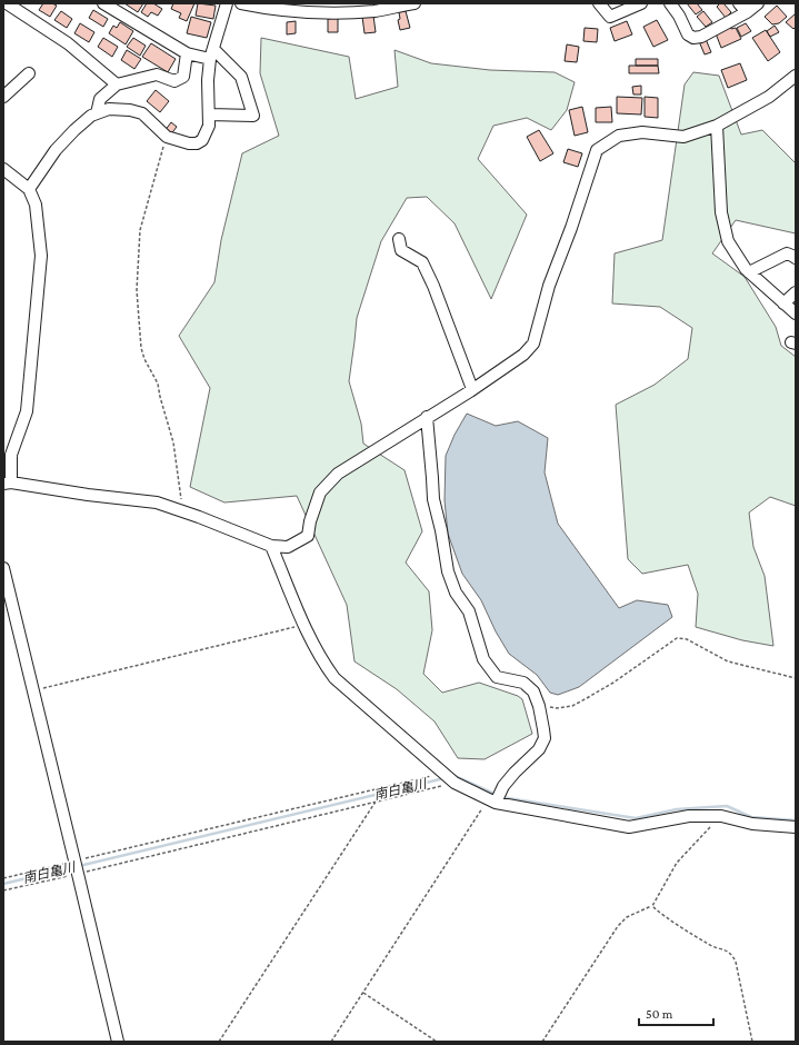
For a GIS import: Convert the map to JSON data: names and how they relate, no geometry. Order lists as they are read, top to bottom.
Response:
{
  "water": ["南白亀川"],
  "scale_bar": "50 m"
}
